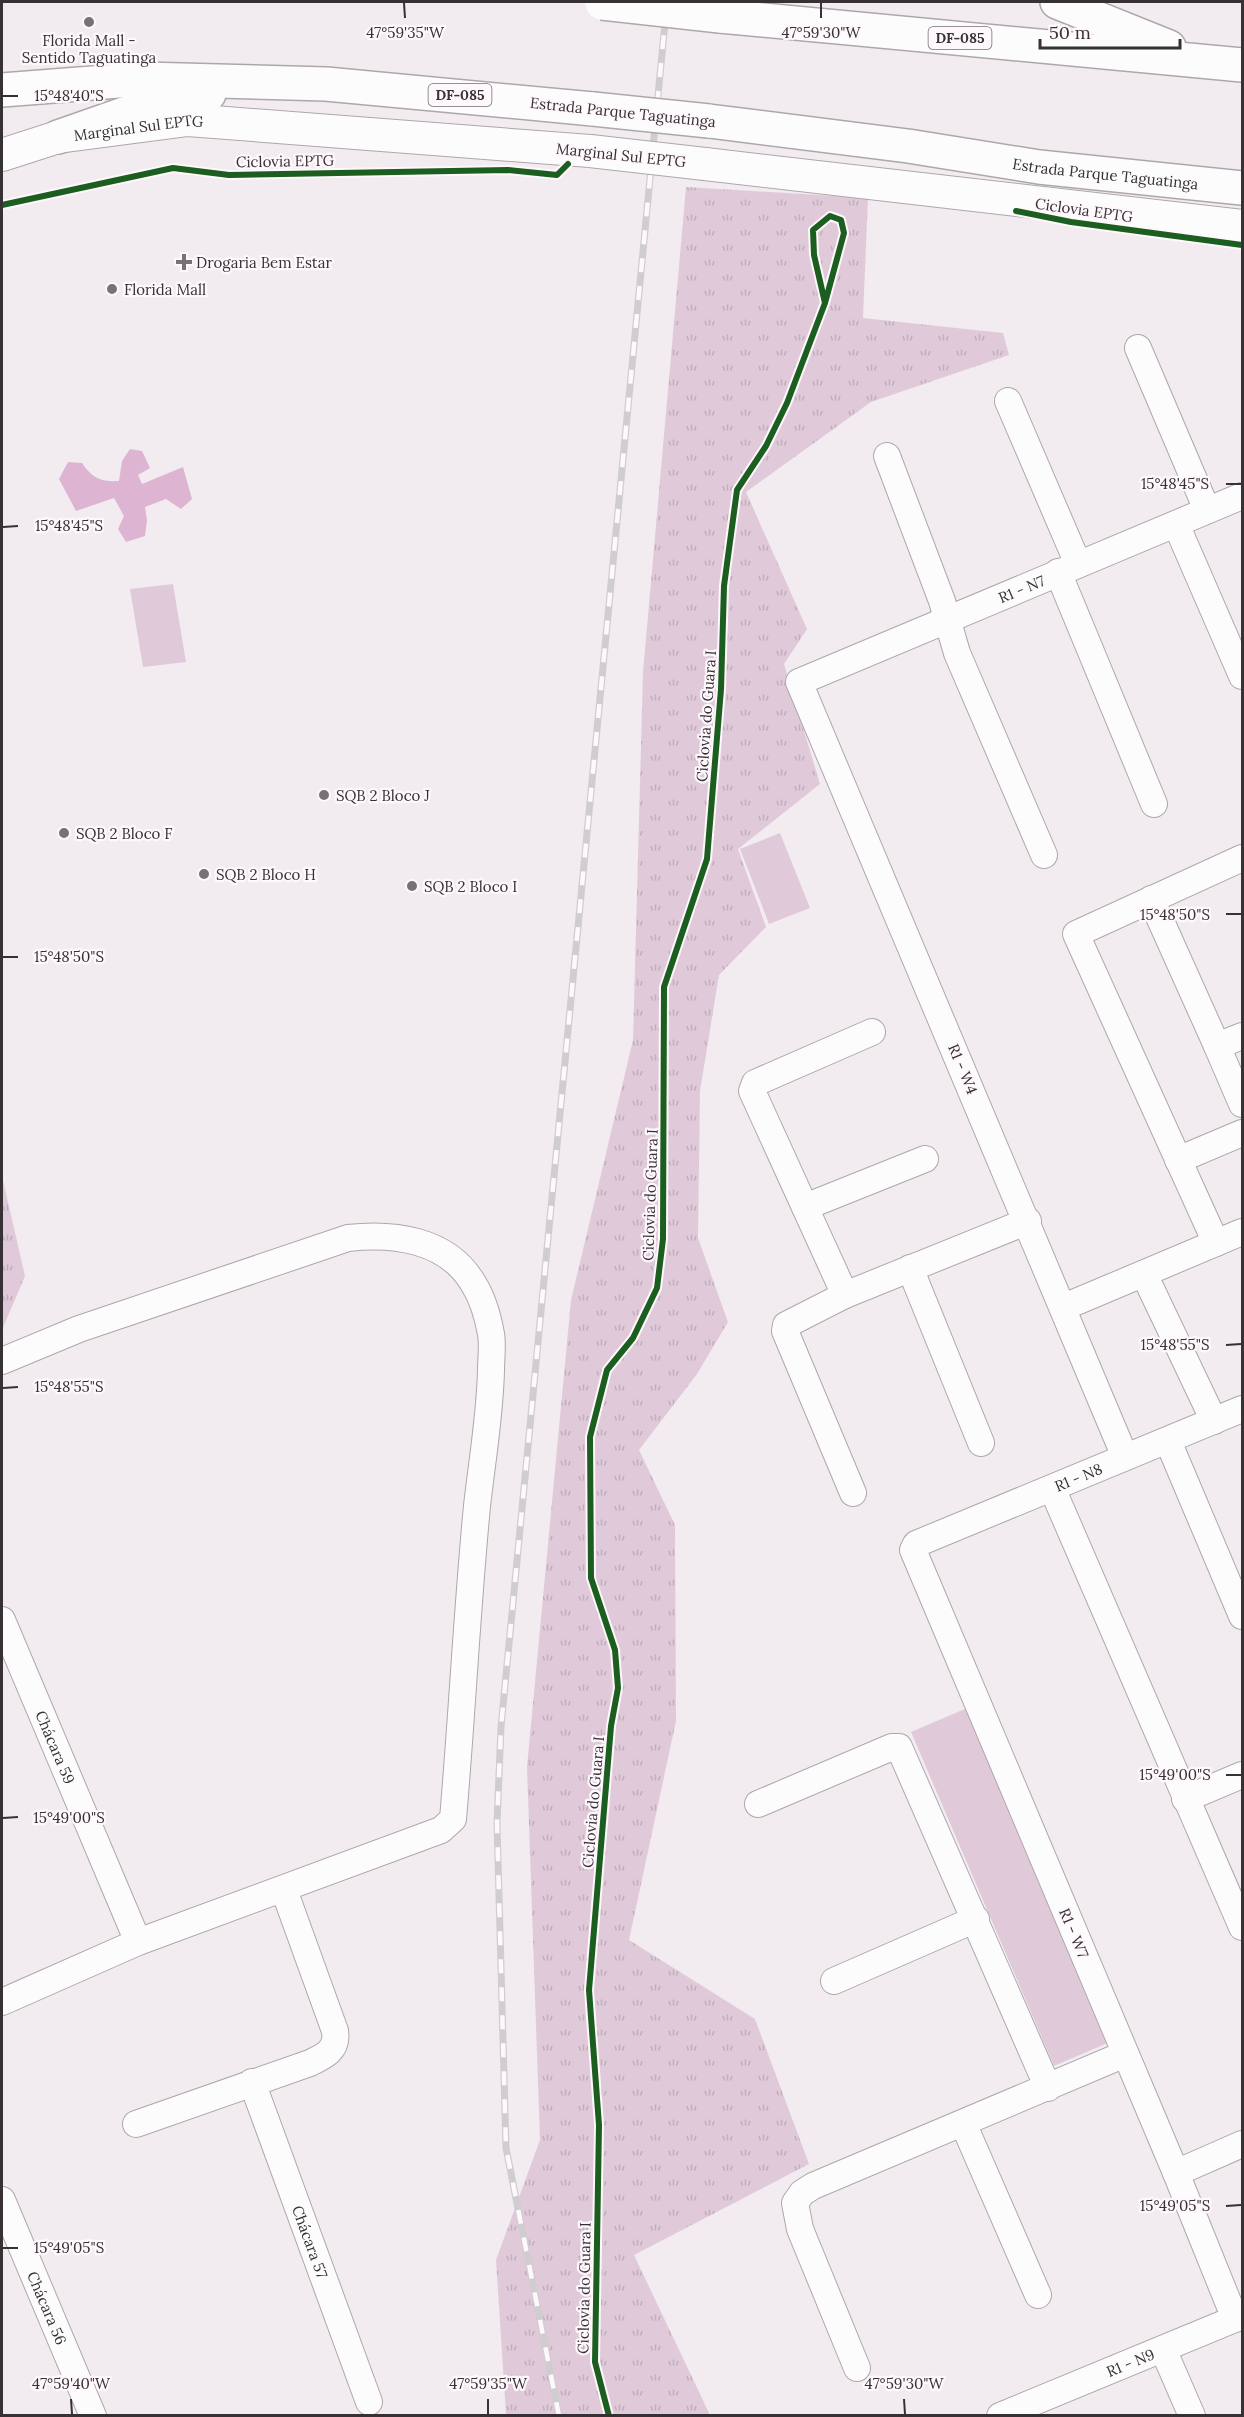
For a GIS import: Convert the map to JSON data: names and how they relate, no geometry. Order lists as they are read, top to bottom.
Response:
{
  "streets": {
    "highway": ["DF-085", "Estrada Parque Taguatinga"],
    "main road": ["Marginal Sul EPTG"],
    "street": [
      "R1 - N7",
      "R1 - W4",
      "R1 - N8",
      "Chácara 59",
      "R1 - W7",
      "Chácara 57",
      "Chácara 56",
      "R1 - N9"
    ],
    "cycle path": ["Ciclovia EPTG", "Ciclovia do Guara I"]
  },
  "crossings": [
    ["R1 - N7", "R1 - W4"],
    ["R1 - W4", "R1 - N8"],
    ["R1 - N8", "R1 - W7"],
    ["R1 - W7", "R1 - N9"]
  ],
  "places": {
    "other": [
      "Florida Mall - Sentido Taguatinga",
      "Florida Mall",
      "SQB 2 Bloco J",
      "SQB 2 Bloco F",
      "SQB 2 Bloco H",
      "SQB 2 Bloco I"
    ],
    "health": ["Drogaria Bem Estar"]
  },
  "scale_bar": "50 m",
  "coordinates": [
    "47°59'35\"W",
    "47°59'30\"W",
    "15°48'40\"S",
    "15°48'45\"S",
    "15°48'50\"S",
    "15°48'55\"S",
    "15°49'00\"S",
    "15°49'05\"S",
    "47°59'40\"W"
  ]
}
